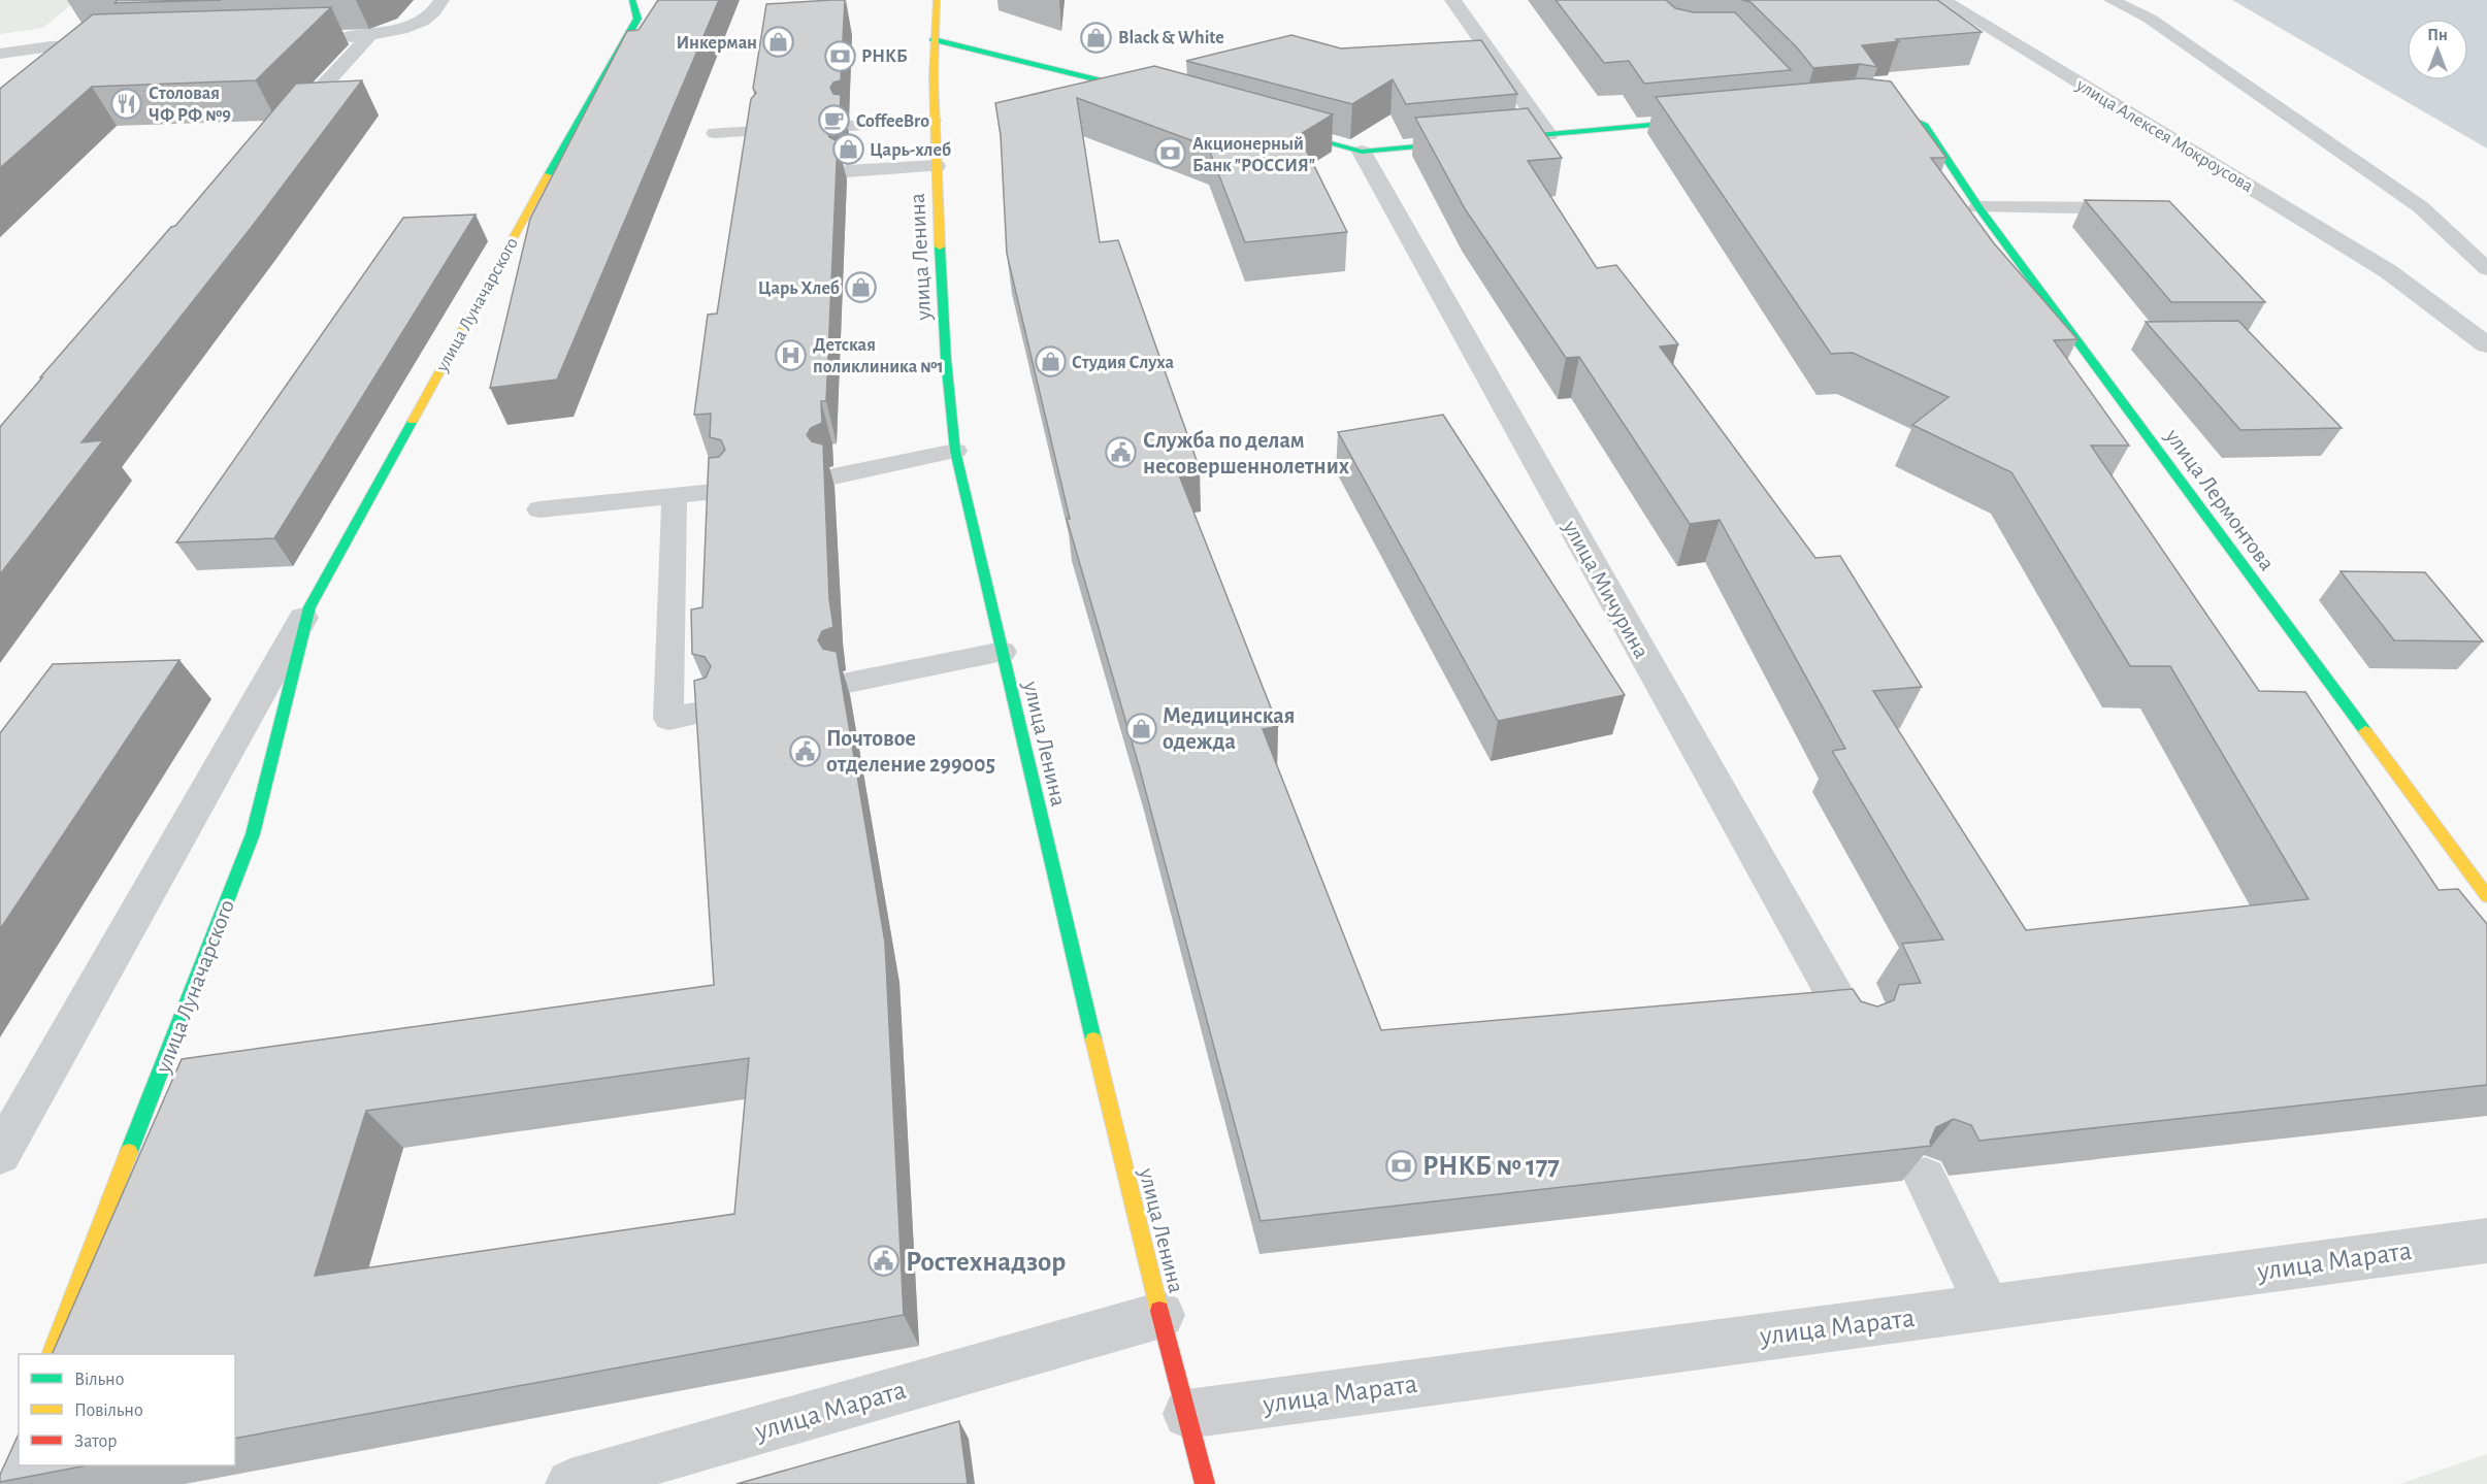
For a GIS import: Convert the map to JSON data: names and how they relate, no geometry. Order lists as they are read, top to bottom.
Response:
{
  "streets": {
    "street": [
      "улица Алексея Мокроусова",
      "улица Ленина",
      "улица Луначарского",
      "улица Лермонтова",
      "улица Мичурина",
      "улица Марата"
    ]
  },
  "crossings": [
    ["улица Ленина", "улица Марата"]
  ],
  "places": {
    "shop": [
      "Black & White",
      "Инкерман",
      "Царь-хлеб",
      "Царь Хлеб",
      "Студия Слуха",
      "Медицинская одежда"
    ],
    "bank": ["РНКБ", "Акционерный Банк \"РОССИЯ\"", "РНКБ № 177"],
    "restaurant": ["Столовая ЧФ РФ №9"],
    "cafe": ["CoffeeBro"],
    "hospital": ["Детская поликлиника №1"],
    "public building": ["Служба по делам несовершеннолетних", "Почтовое отделение 299005", "Ростехнадзор"]
  },
  "legend": ["Вільно", "Повільно", "Затор"],
  "north": "top"
}
